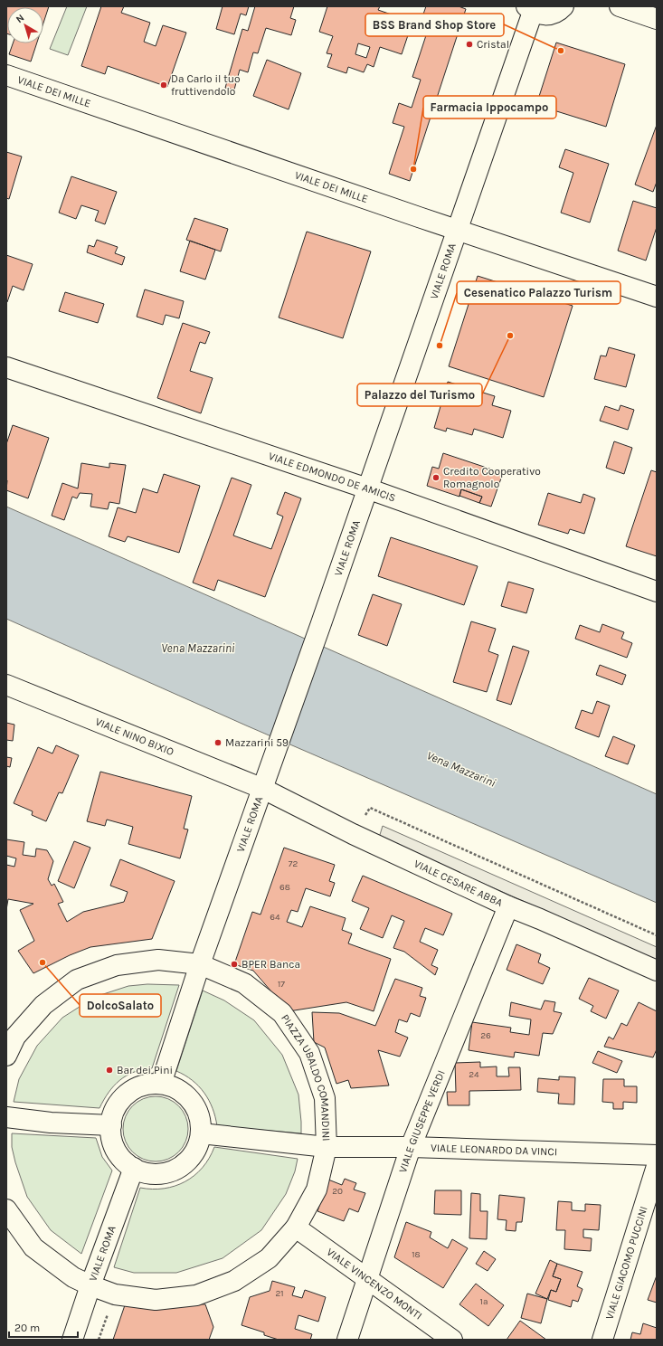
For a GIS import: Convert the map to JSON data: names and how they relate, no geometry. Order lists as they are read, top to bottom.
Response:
{
  "streets": {
    "street": [
      "VIALE DEI MILLE",
      "VIALE ROMA",
      "VIALE EDMONDO DE AMICIS",
      "VIALE NINO BIXIO",
      "VIALE CESARE ABBA",
      "PIAZZA UBALDO COMANDINI",
      "VIALE GIUSEPPE VERDI",
      "VIALE LEONARDO DA VINCI",
      "VIALE GIACOMO PUCCINI",
      "VIALE VINCENZO MONTI"
    ]
  },
  "crossings": [
    ["VIALE DEI MILLE", "VIALE ROMA"],
    ["VIALE ROMA", "VIALE EDMONDO DE AMICIS"],
    ["VIALE ROMA", "VIALE NINO BIXIO"],
    ["VIALE ROMA", "VIALE CESARE ABBA"],
    ["VIALE ROMA", "PIAZZA UBALDO COMANDINI"],
    ["VIALE ROMA", "VIALE LEONARDO DA VINCI"],
    ["VIALE NINO BIXIO", "VIALE CESARE ABBA"],
    ["VIALE CESARE ABBA", "VIALE GIUSEPPE VERDI"],
    ["PIAZZA UBALDO COMANDINI", "VIALE LEONARDO DA VINCI"],
    ["PIAZZA UBALDO COMANDINI", "VIALE VINCENZO MONTI"],
    ["VIALE GIUSEPPE VERDI", "VIALE LEONARDO DA VINCI"],
    ["VIALE GIUSEPPE VERDI", "VIALE VINCENZO MONTI"]
  ],
  "water": ["Vena Mazzarini"],
  "places": [
    "Cristal",
    "BSS Brand Shop Store",
    "Da Carlo il tuo fruttivendolo",
    "Farmacia Ippocampo",
    "Palazzo del Turismo",
    "Cesenatico Palazzo Turism",
    "Credito Cooperativo Romagnolo",
    "Mazzarini 59",
    "DolcoSalato",
    "BPER Banca",
    "Bar dei Pini"
  ],
  "house_numbers": [
    "72",
    "68",
    "64",
    "17",
    "26",
    "24",
    "20",
    "18",
    "21",
    "1a"
  ],
  "scale_bar": "20 m",
  "north": "top left"
}
